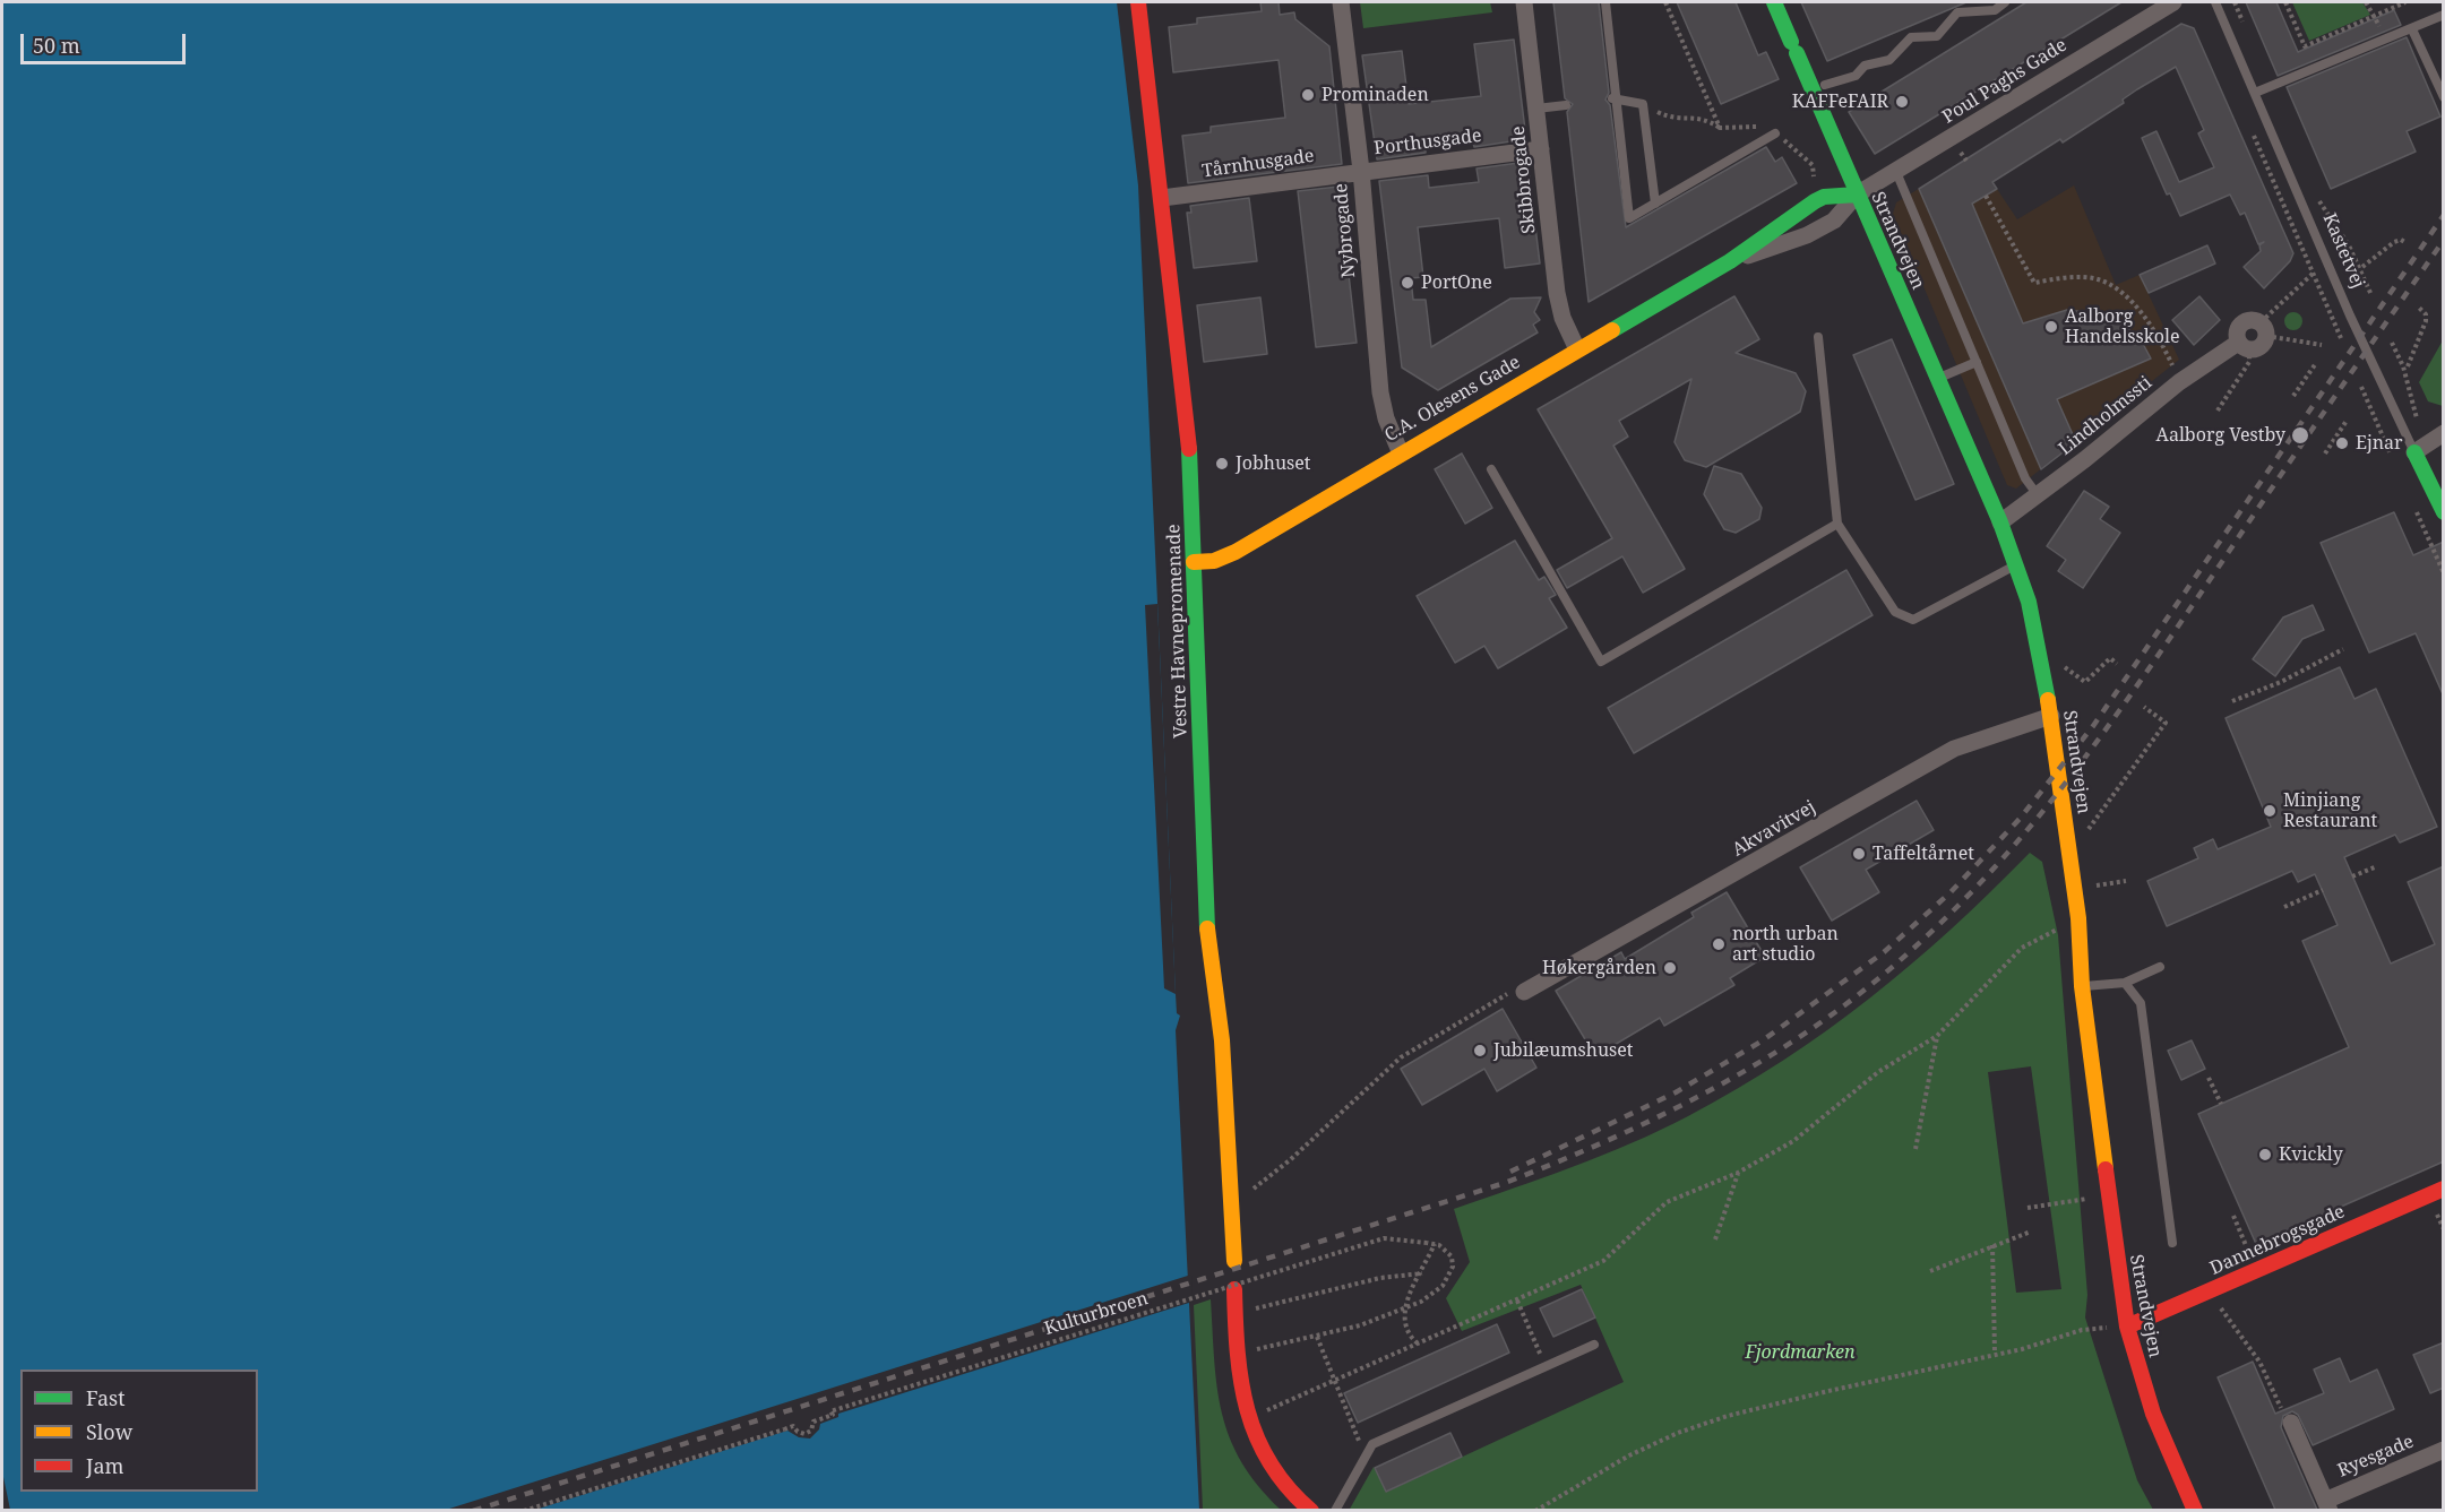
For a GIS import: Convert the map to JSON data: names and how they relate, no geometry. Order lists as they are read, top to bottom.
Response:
{
  "streets": {
    "street": [
      "Poul Paghs Gade",
      "Porthusgade",
      "Tårnhusgade",
      "Skibbrogade",
      "Nybrogade",
      "Strandvejen",
      "Kastetvej",
      "C.A. Olesens Gade",
      "Lindholmssti",
      "Vestre Havnepromenade",
      "Akvavitvej",
      "Dannebrogsgade",
      "Ryesgade"
    ],
    "path": ["Kulturbroen"]
  },
  "crossings": [
    ["Poul Paghs Gade", "Strandvejen"],
    ["Poul Paghs Gade", "C.A. Olesens Gade"],
    ["Porthusgade", "Tårnhusgade"],
    ["Porthusgade", "Skibbrogade"],
    ["Porthusgade", "Nybrogade"],
    ["Tårnhusgade", "Nybrogade"],
    ["Tårnhusgade", "Vestre Havnepromenade"],
    ["Skibbrogade", "C.A. Olesens Gade"],
    ["Nybrogade", "C.A. Olesens Gade"],
    ["Strandvejen", "C.A. Olesens Gade"],
    ["Strandvejen", "Lindholmssti"],
    ["Strandvejen", "Akvavitvej"],
    ["Strandvejen", "Dannebrogsgade"],
    ["C.A. Olesens Gade", "Vestre Havnepromenade"]
  ],
  "parks": ["Fjordmarken"],
  "places": [
    "Prominaden",
    "KAFFeFAIR",
    "PortOne",
    "Aalborg Handelsskole",
    "Aalborg Vestby",
    "Ejnar",
    "Jobhuset",
    "Minjiang Restaurant",
    "Taffeltårnet",
    "north urban art studio",
    "Høkergården",
    "Jubilæumshuset",
    "Kvickly"
  ],
  "legend": ["Fast", "Slow", "Jam"],
  "scale_bar": "50 m"
}
